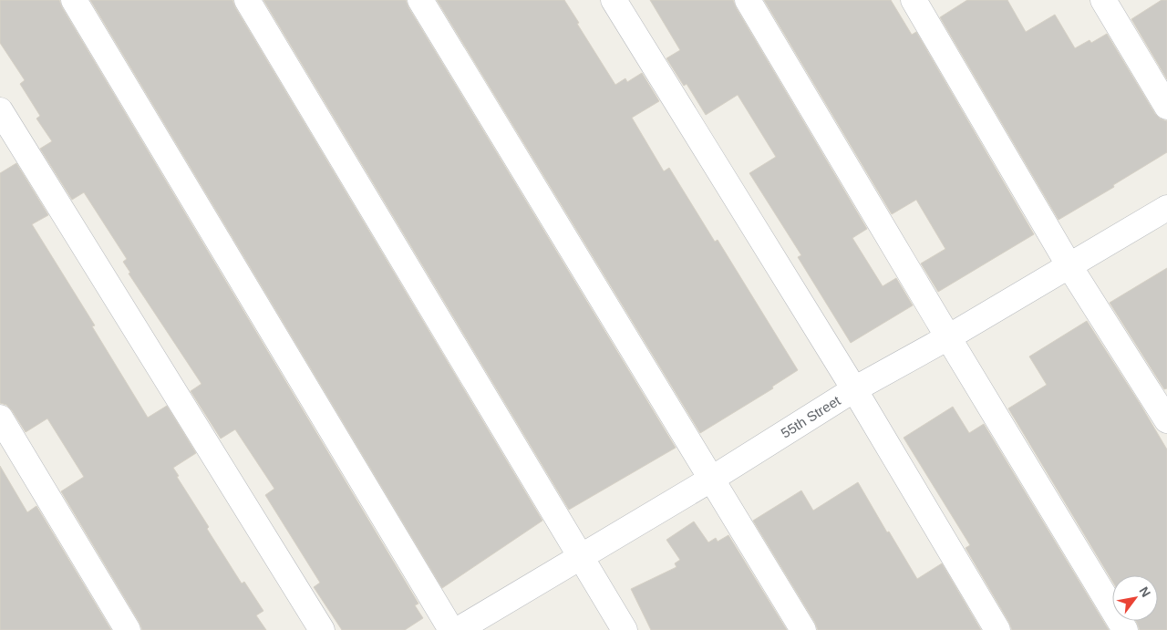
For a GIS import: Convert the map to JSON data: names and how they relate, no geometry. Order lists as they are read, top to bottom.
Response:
{
  "streets": {
    "street": ["55th Street"]
  },
  "north": "top right"
}
